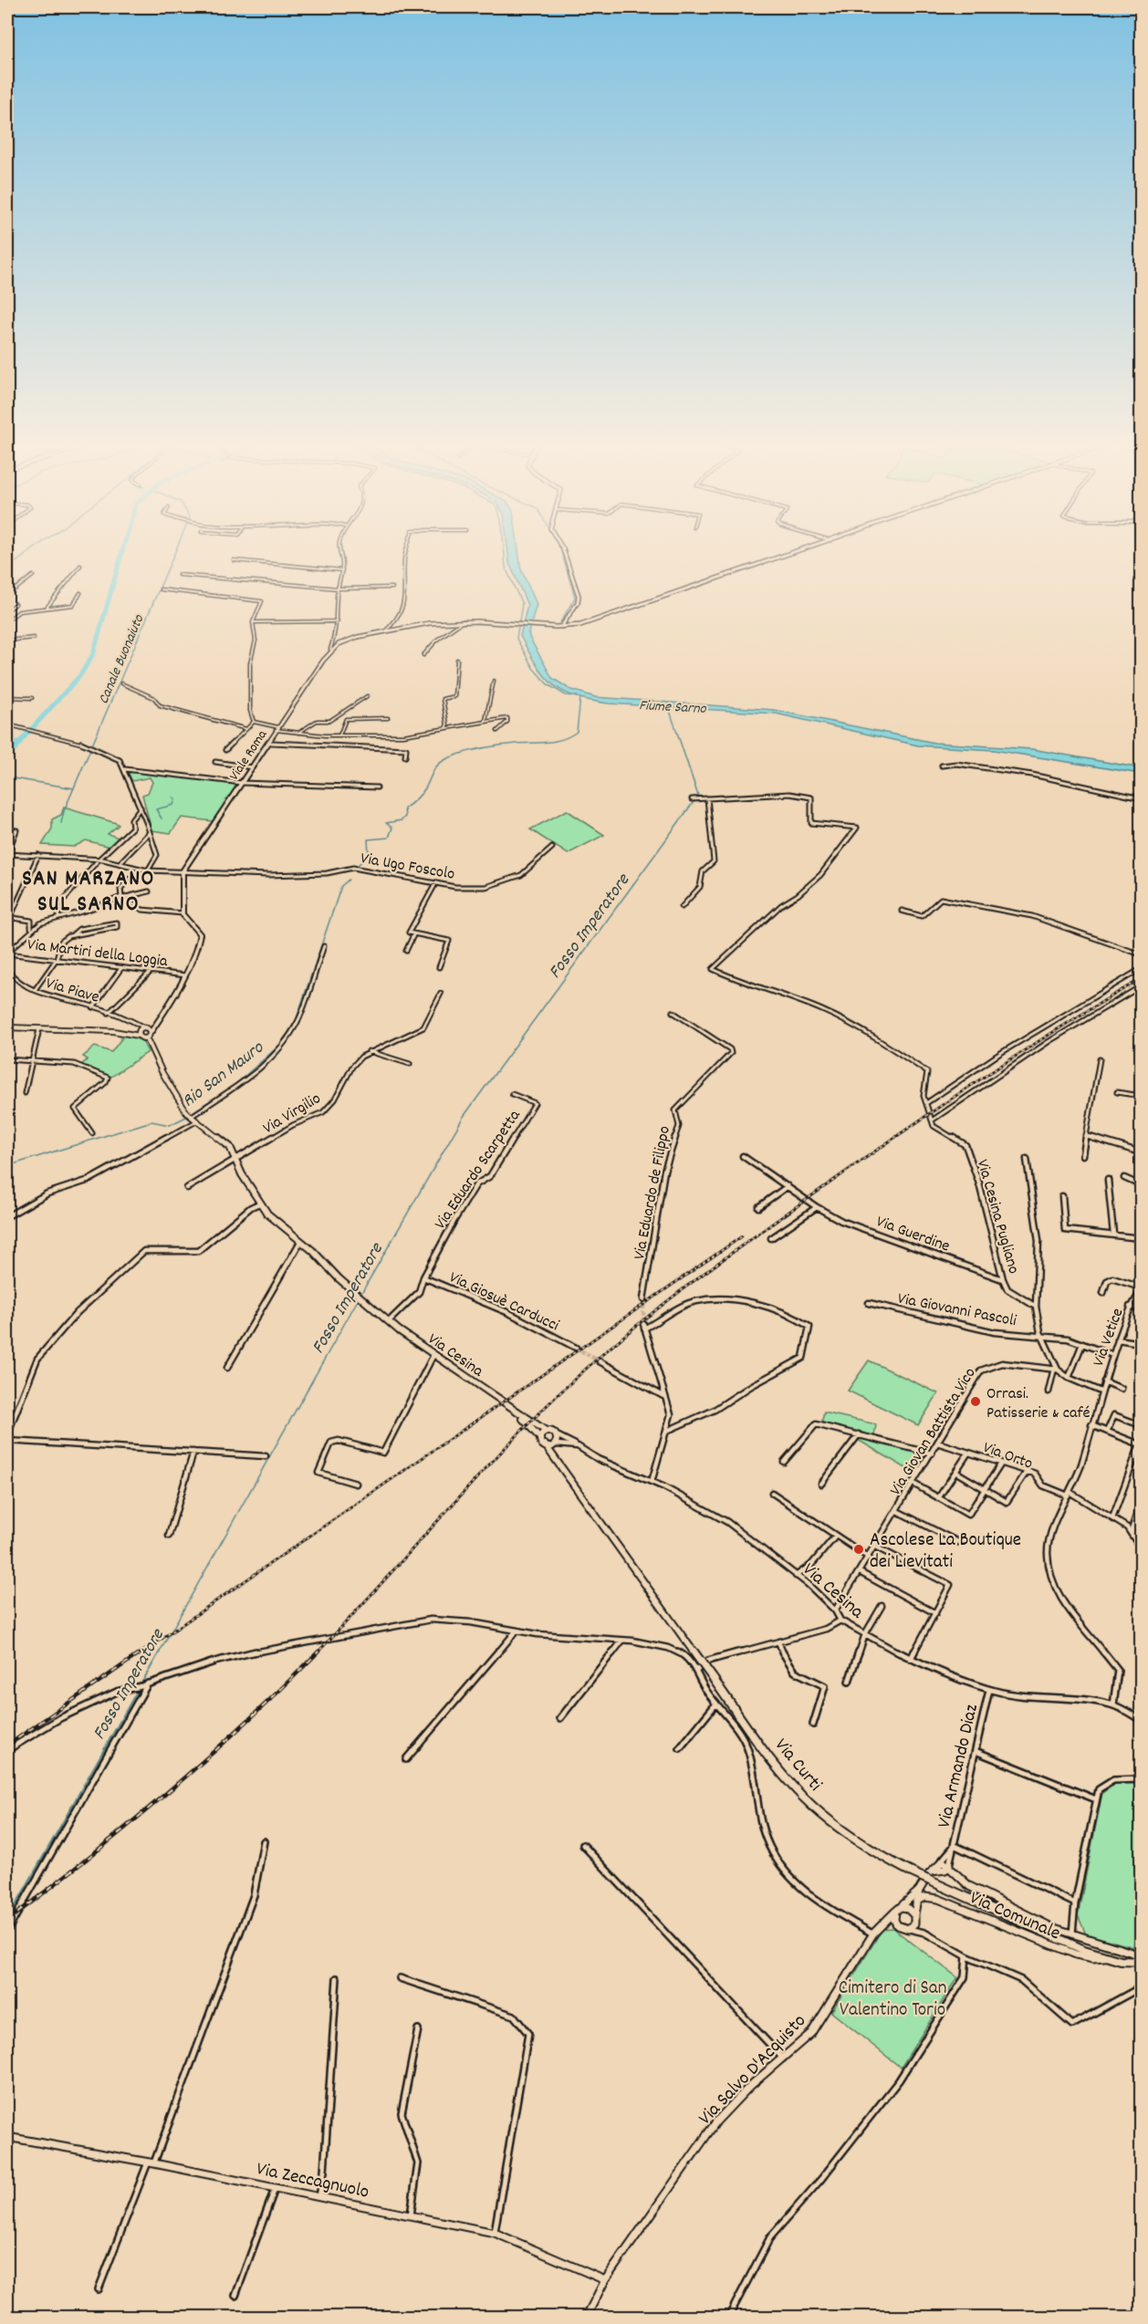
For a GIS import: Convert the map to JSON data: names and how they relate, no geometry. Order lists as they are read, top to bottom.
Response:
{
  "streets": {
    "main road": ["Via Cesina", "Via Curti"],
    "street": [
      "Viale Roma",
      "Via Ugo Foscolo",
      "Via Martiri della Loggia",
      "Via Piave",
      "Via Virgilio",
      "Via Eduardo Scarpetta",
      "Via Eduardo de Filippo",
      "Via Cesina Pugliano",
      "Via Guerdine",
      "Via Giosuè Carducci",
      "Via Giovanni Pascoli",
      "Via Vetice",
      "Via Giovan Battista Vico",
      "Via Orto",
      "Via Armando Diaz",
      "Via Comunale",
      "Via Salvo D'Acquisto",
      "Via Zeccagnuolo"
    ]
  },
  "crossings": [
    ["Viale Roma", "Via Ugo Foscolo"],
    ["Via Piave", "Via Cesina"],
    ["Via Virgilio", "Via Cesina"],
    ["Via Eduardo Scarpetta", "Via Giosuè Carducci"],
    ["Via Eduardo Scarpetta", "Via Cesina"],
    ["Via Cesina Pugliano", "Via Guerdine"],
    ["Via Giovanni Pascoli", "Via Vetice"],
    ["Via Vetice", "Via Cesina"],
    ["Via Vetice", "Via Orto"],
    ["Via Cesina", "Via Giovan Battista Vico"],
    ["Via Cesina", "Via Curti"],
    ["Via Cesina", "Via Armando Diaz"],
    ["Via Giovan Battista Vico", "Via Orto"],
    ["Via Curti", "Via Comunale"],
    ["Via Salvo D'Acquisto", "Via Zeccagnuolo"]
  ],
  "districts": ["SAN MARZANO SUL SARNO"],
  "water": [
    "Canale Buonaiuto",
    "Fiume Sarno",
    "Fosso Imperatore",
    "Rio San Mauro"
  ],
  "parks": ["Cimitero di San Valentino Torio"],
  "places": ["Orrasi. Patisserie & café", "Ascolese La Boutique dei Lievitati"]
}
